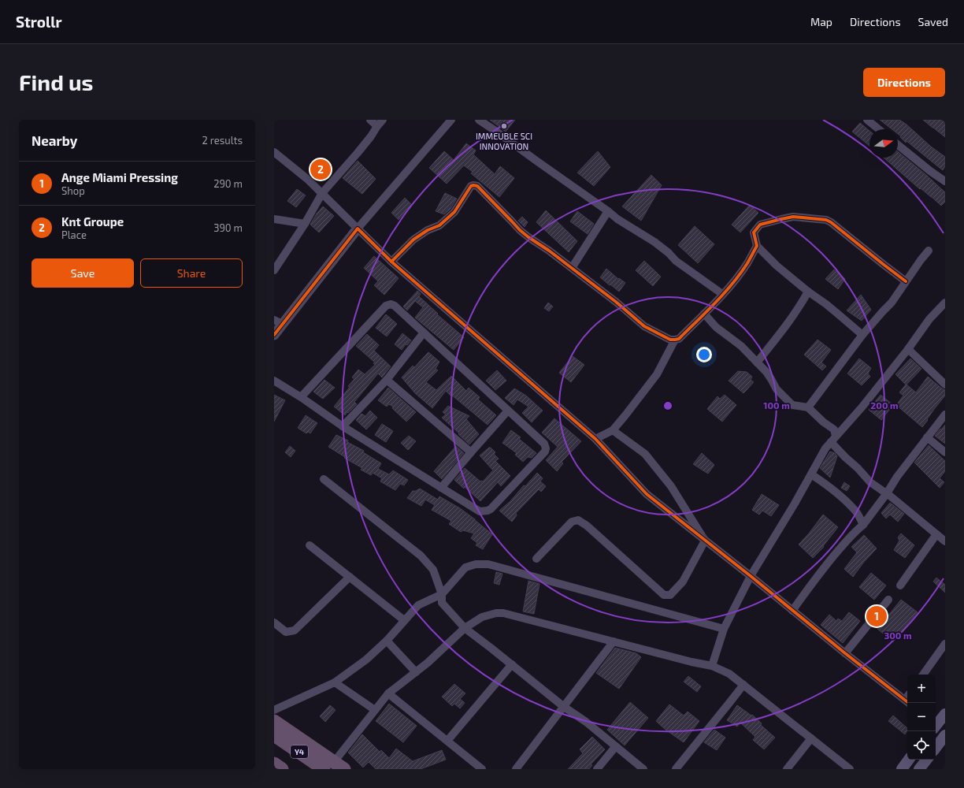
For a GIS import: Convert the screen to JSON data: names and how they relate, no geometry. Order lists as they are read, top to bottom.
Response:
{
  "streets": {
    "highway": ["Y4"]
  },
  "places": ["IMMEUBLE SCI INNOVATION"],
  "north": "right",
  "page": {
    "header": "Strollr",
    "nav": ["Map", "Directions", "Saved"],
    "buttons": [
      "Directions",
      ["Save", "Share"]
    ],
    "title": "Find us",
    "heading": ["Nearby", "2 results"],
    "pins": ["2", "1"],
    "list": [
      {
        "mark": "1",
        "name": "Ange Miami Pressing",
        "note": "Shop",
        "value": "290 m"
      },
      {
        "mark": "2",
        "name": "Knt Groupe",
        "note": "Place",
        "value": "390 m"
      }
    ],
    "map_buttons": ["+", "−"]
  },
  "rings": ["100 m", "200 m", "300 m"]
}
